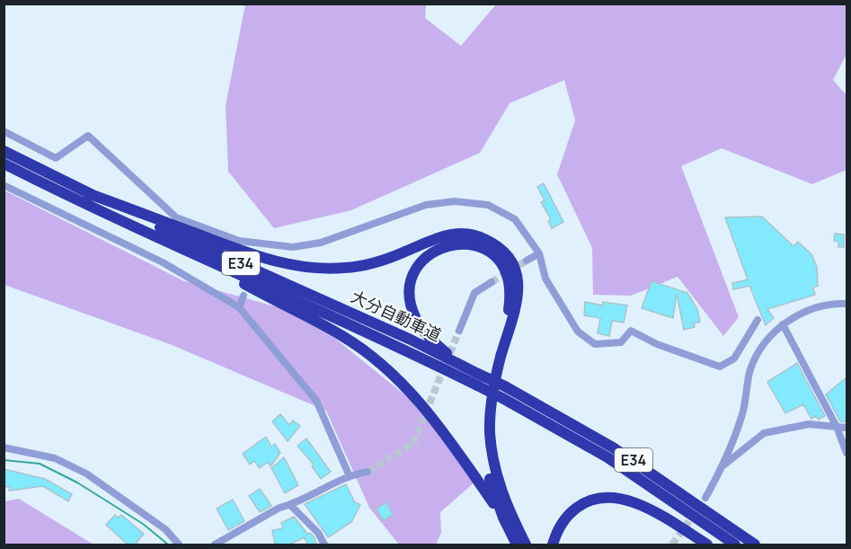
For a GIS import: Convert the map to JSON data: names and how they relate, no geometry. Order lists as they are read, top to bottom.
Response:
{
  "streets": {
    "highway": ["E34", "大分自動車道"]
  }
}
